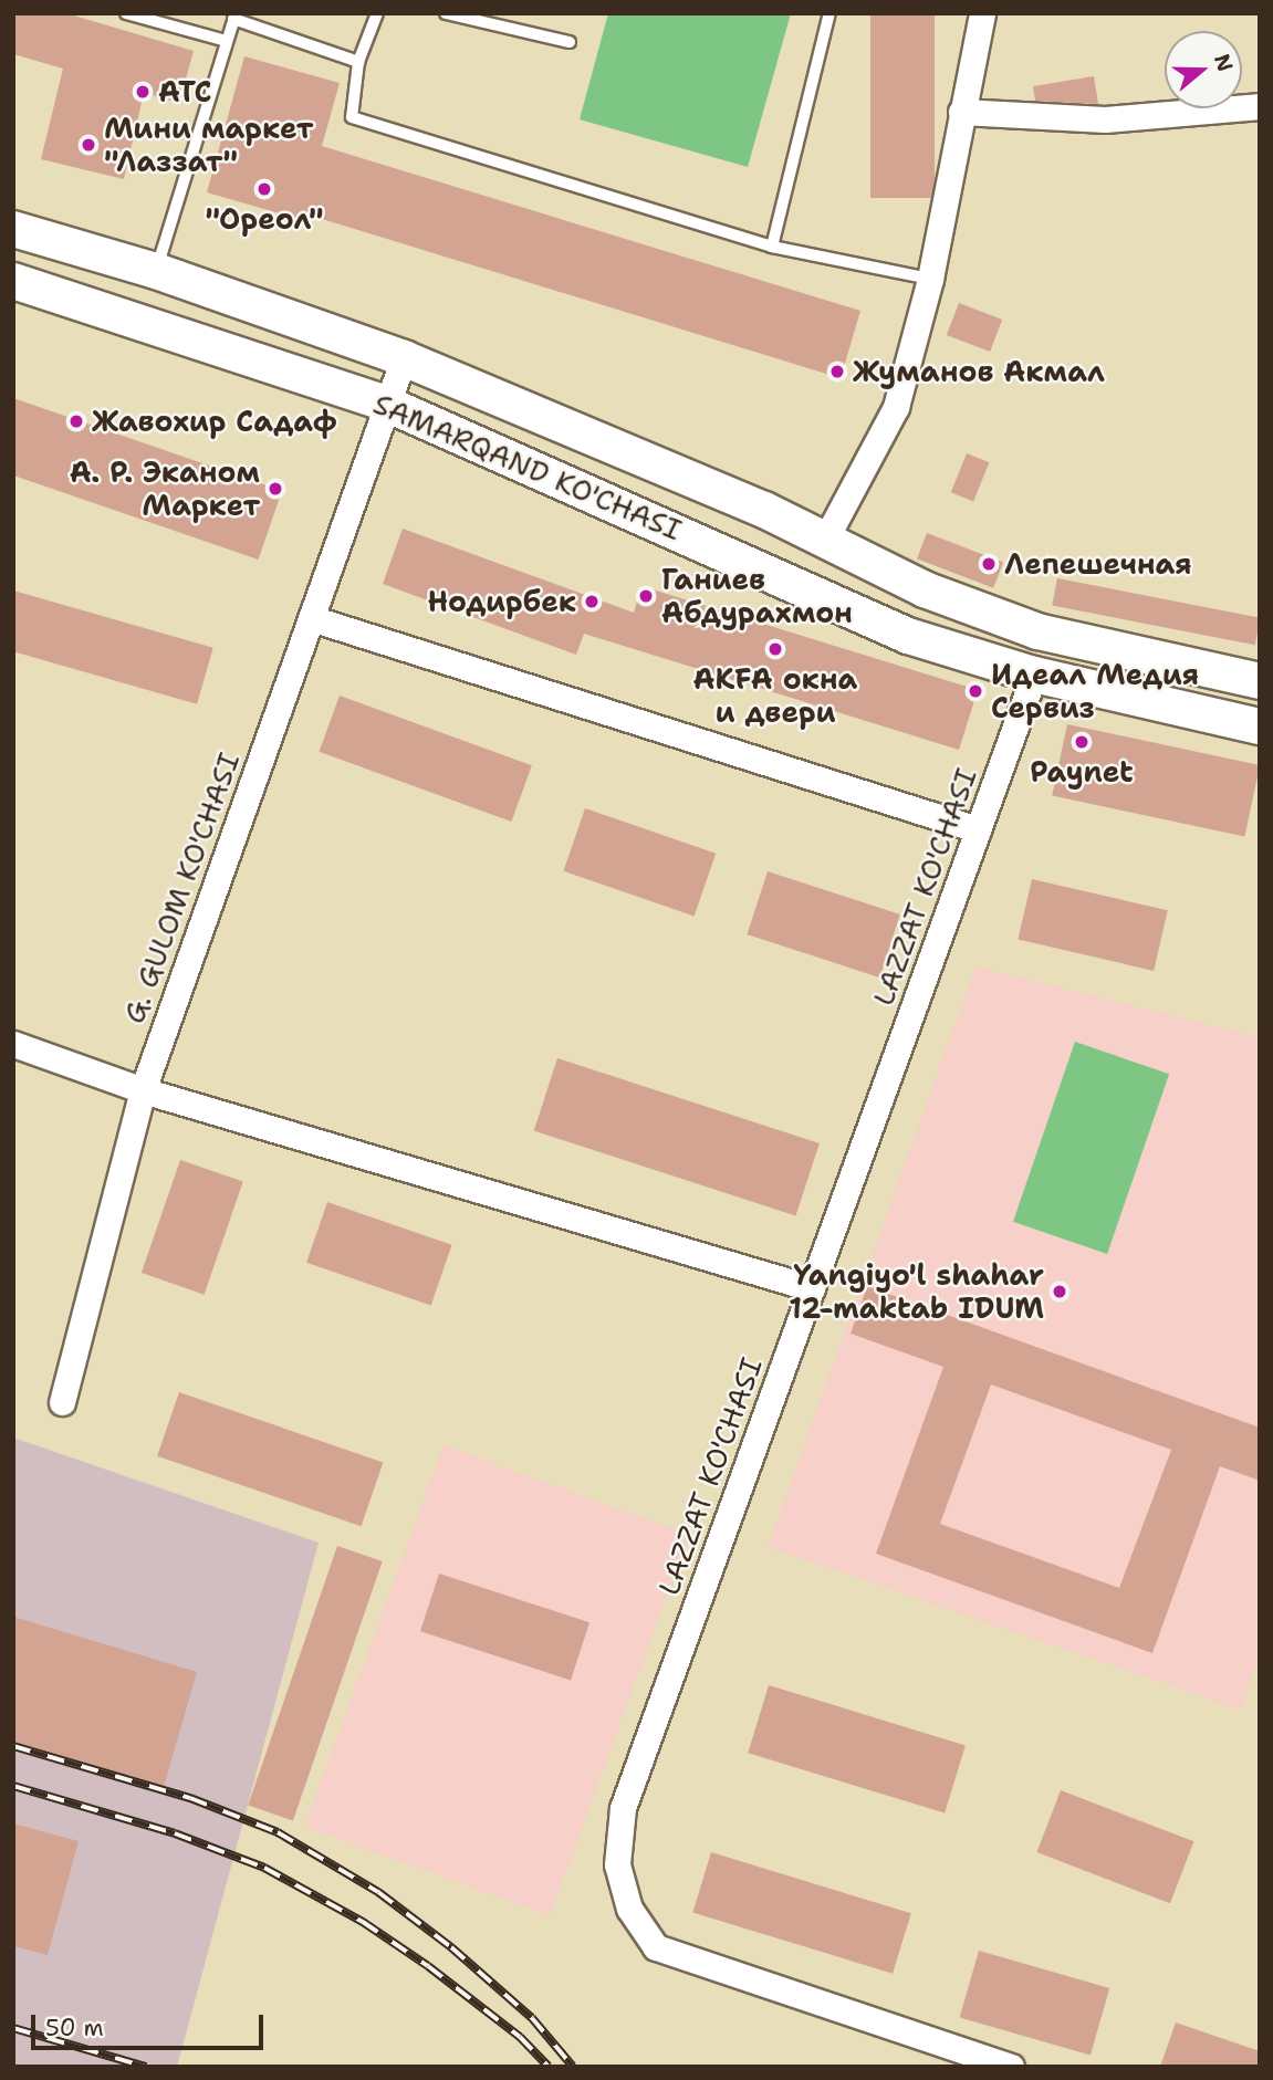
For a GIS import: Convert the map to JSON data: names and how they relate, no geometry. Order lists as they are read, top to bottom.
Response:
{
  "streets": {
    "main road": ["SAMARQAND KO'CHASI"],
    "street": ["LAZZAT KO'CHASI", "G. GULOM KO'CHASI"]
  },
  "crossings": [
    ["SAMARQAND KO'CHASI", "LAZZAT KO'CHASI"],
    ["SAMARQAND KO'CHASI", "G. GULOM KO'CHASI"]
  ],
  "places": [
    "АТС",
    "Мини маркет \"Лаззат\"",
    "\"Ореол\"",
    "Жуманов Акмал",
    "Жавохир Садаф",
    "А. Р. Эканом Маркет",
    "Лепешечная",
    "Ганиев Абдурахмон",
    "Нодирбек",
    "AKFA окна и двери",
    "Идеал Медия Сервиз",
    "Paynet",
    "Yangiyo'l shahar 12-maktab IDUM"
  ],
  "scale_bar": "50 m",
  "north": "right"
}
